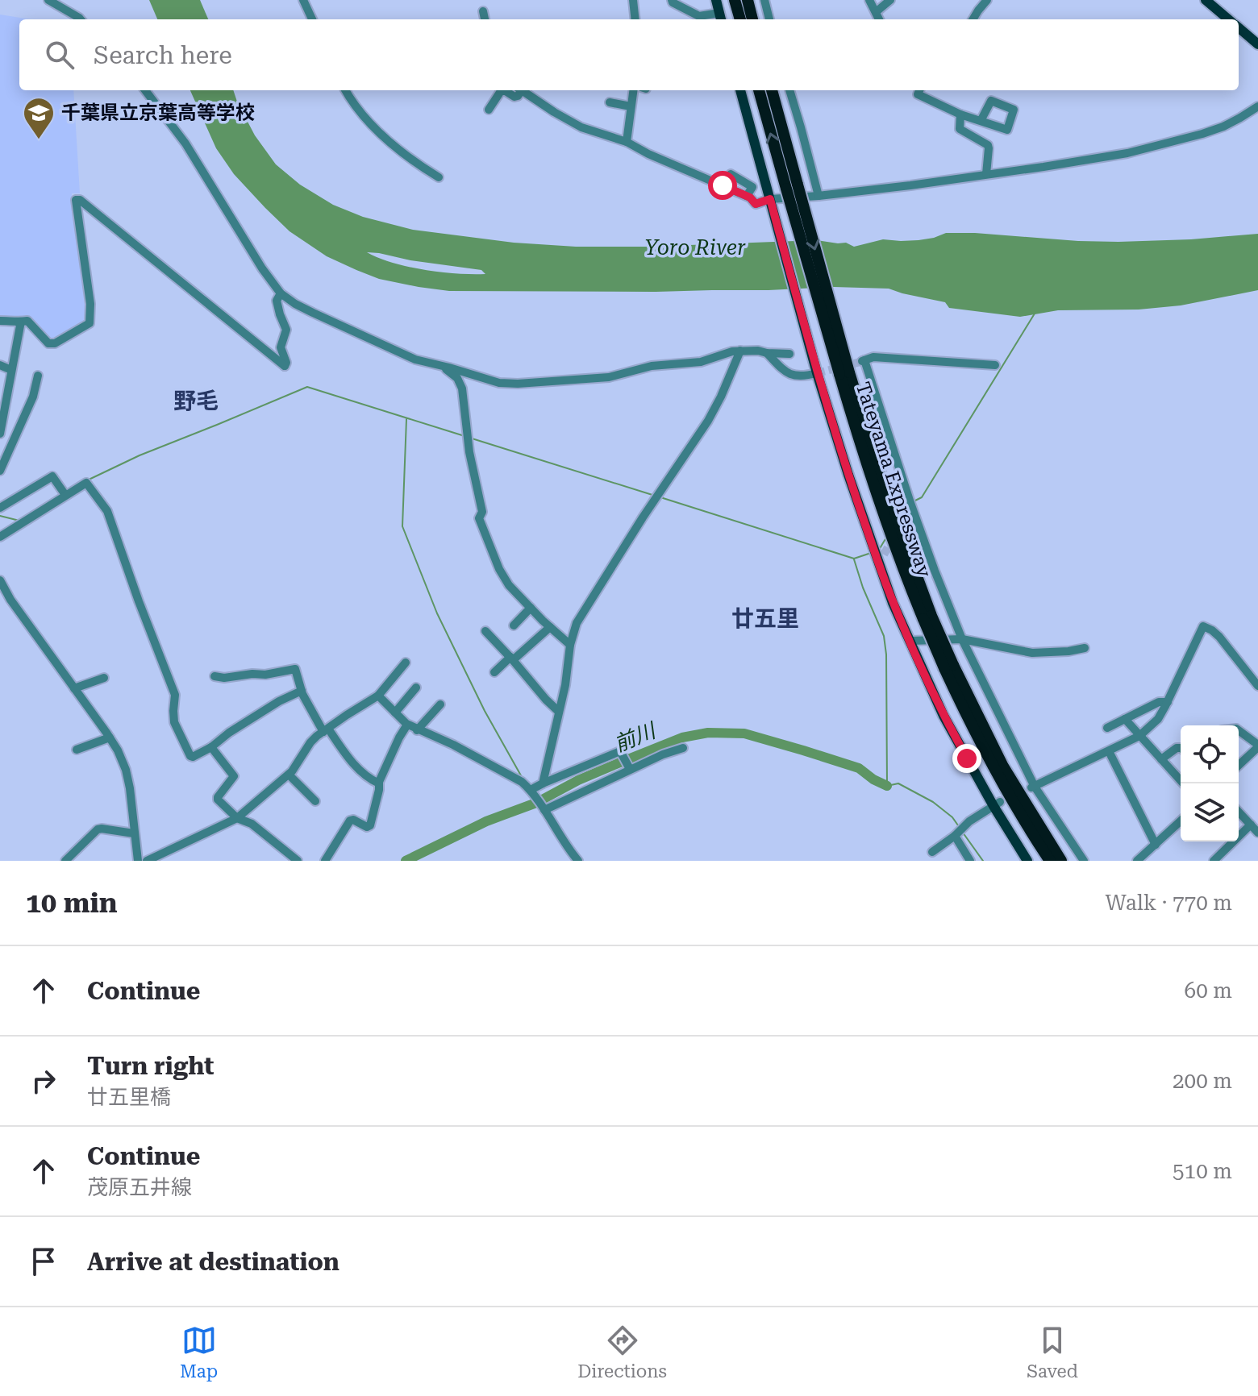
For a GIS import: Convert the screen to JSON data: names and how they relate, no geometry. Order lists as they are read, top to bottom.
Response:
{
  "streets": {
    "highway": ["Tateyama Expressway"]
  },
  "districts": ["野毛", "廿五里"],
  "water": ["Yoro River", "前川"],
  "places": {
    "school or university": ["千葉県立京葉高等学校"]
  },
  "page": {
    "search": "Search here",
    "heading": ["10 min", "Walk · 770 m"],
    "list": [
      ["Continue", "60 m"],
      ["Turn right", "廿五里橋", "200 m"],
      ["Continue", "茂原五井線", "510 m"],
      "Arrive at destination"
    ],
    "nav": ["Map", "Directions", "Saved"]
  }
}
